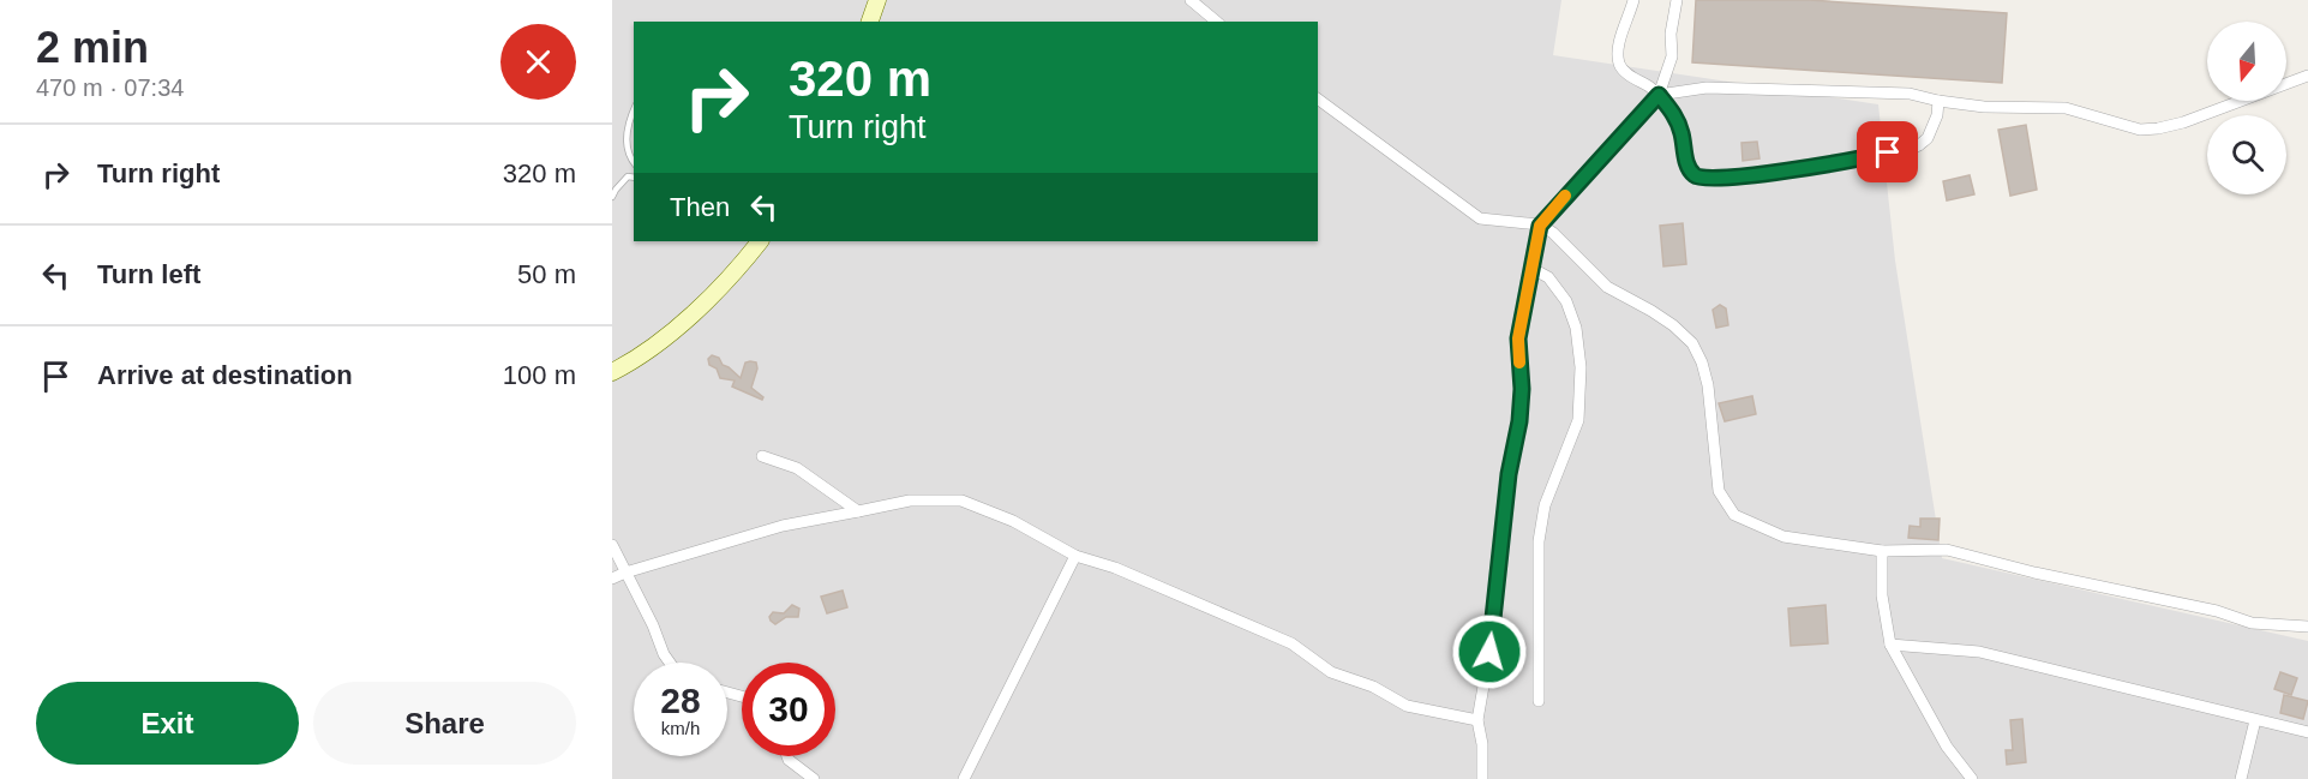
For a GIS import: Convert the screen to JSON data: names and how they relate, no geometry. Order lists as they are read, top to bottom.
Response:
{
  "north": "bottom",
  "page": {
    "heading": ["2 min", "470 m · 07:34"],
    "turn": ["320 m", "Turn right"],
    "list": [
      {
        "name": "Turn right",
        "value": "320 m"
      },
      {
        "name": "Turn left",
        "value": "50 m"
      },
      {
        "name": "Arrive at destination",
        "value": "100 m"
      }
    ],
    "then": "Then",
    "speed": "28 km/h",
    "limit": "30",
    "buttons": ["Exit", "Share"]
  }
}
